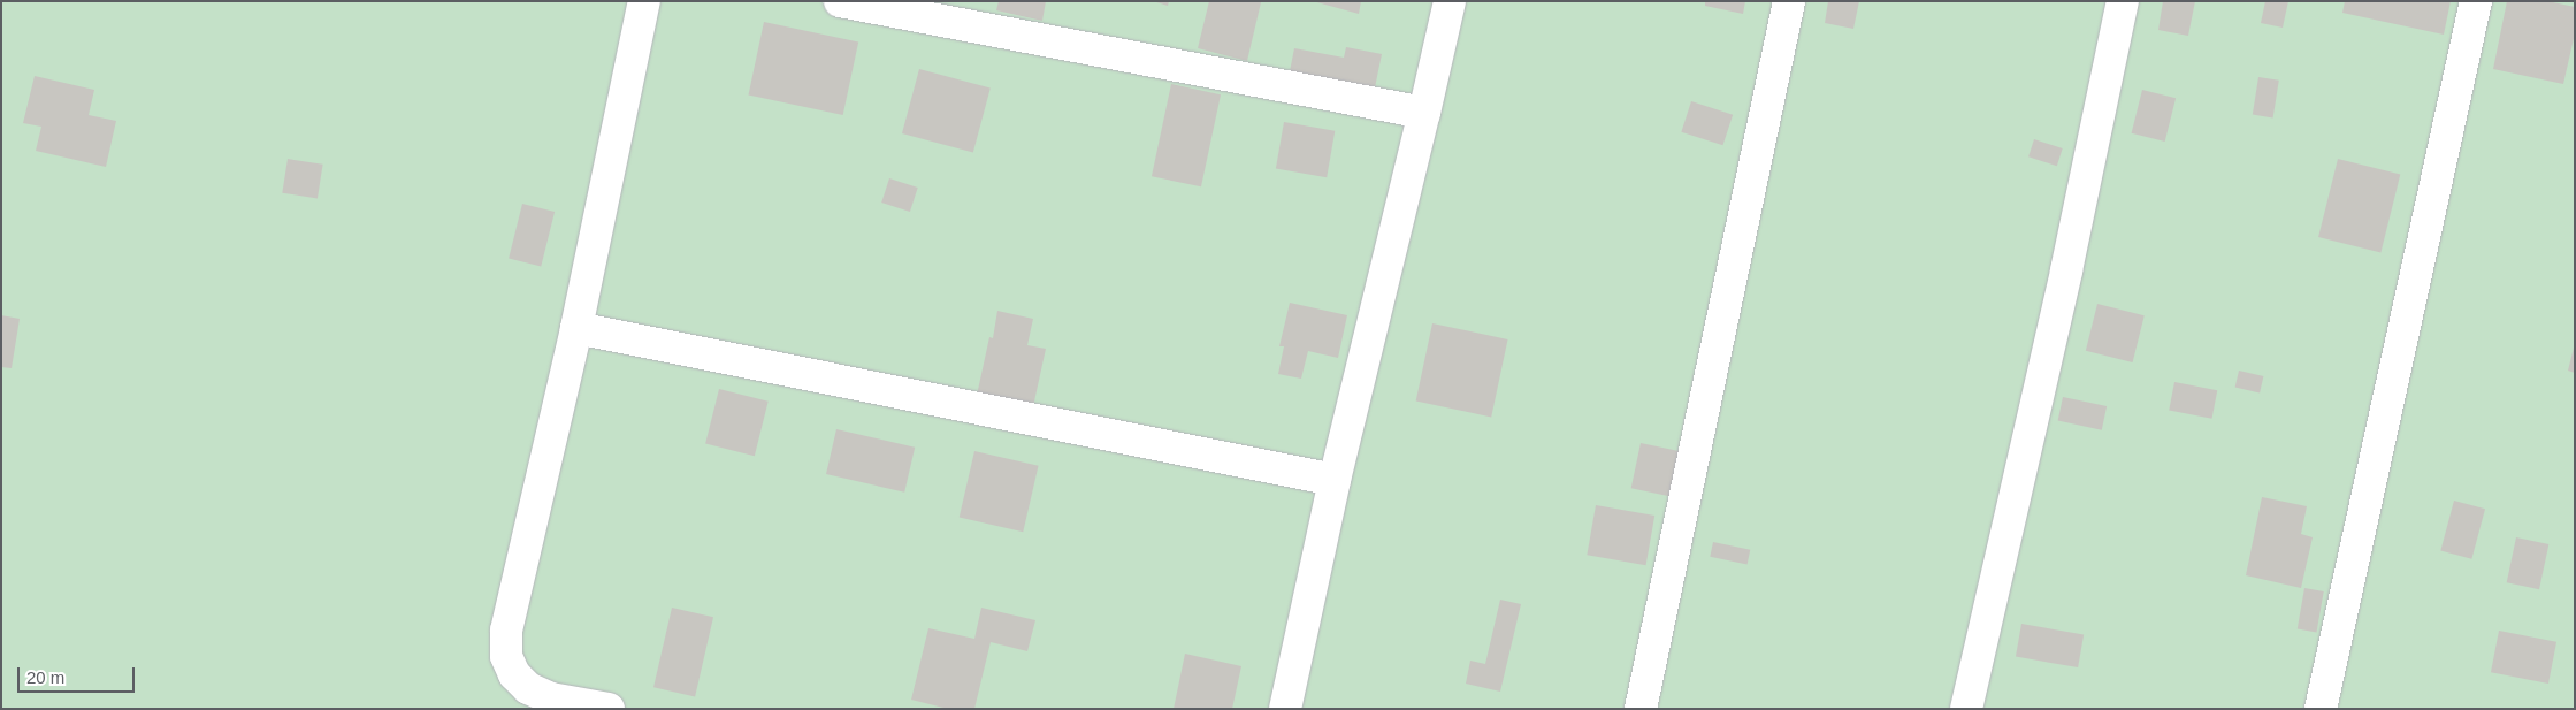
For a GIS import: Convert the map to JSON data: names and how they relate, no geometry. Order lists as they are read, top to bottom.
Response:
{
  "scale_bar": "20 m"
}
